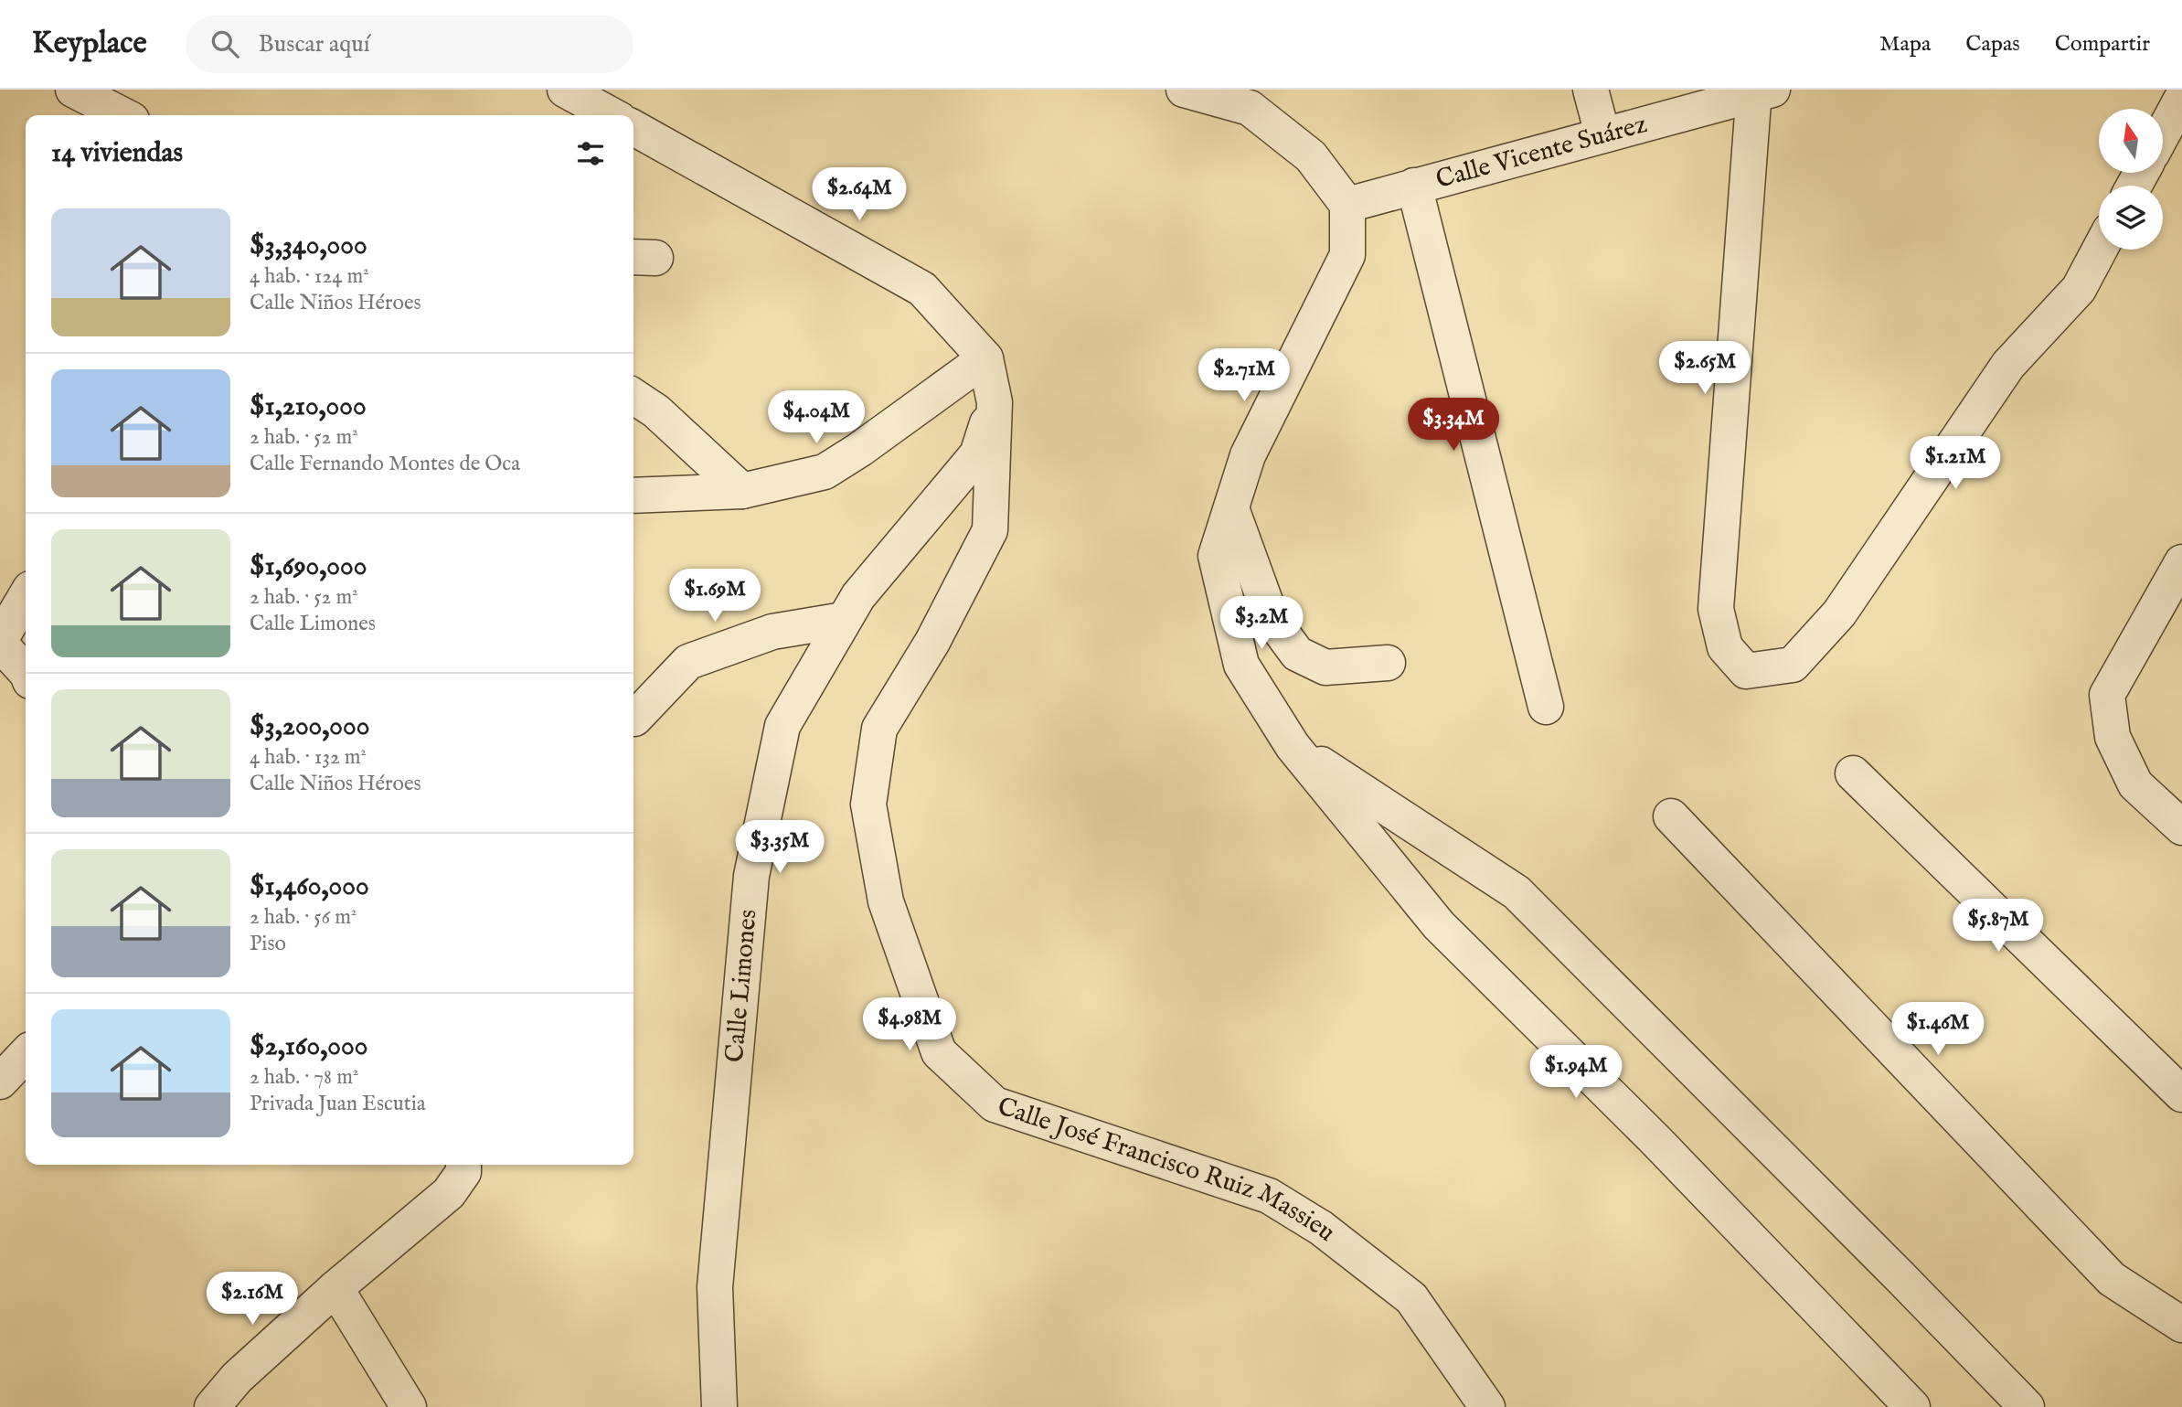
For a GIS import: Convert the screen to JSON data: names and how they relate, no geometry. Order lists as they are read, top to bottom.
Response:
{
  "streets": {
    "street": ["Calle Vicente Suárez", "Calle Limones", "Calle José Francisco Ruiz Massieu"]
  },
  "crossings": [
    ["Calle Limones", "Calle José Francisco Ruiz Massieu"]
  ],
  "north": "top",
  "page": {
    "header": "Keyplace",
    "search": "Buscar aquí",
    "nav": ["Mapa", "Capas", "Compartir"],
    "heading": "14 viviendas",
    "price": [
      "$2.64M",
      "$2.65M",
      "$2.71M",
      "$4.04M",
      "$3.34M",
      "$1.21M",
      "$1.69M",
      "$3.2M",
      "$3.35M",
      "$5.87M",
      "$4.98M",
      "$1.46M",
      "$1.94M",
      "$2.16M"
    ],
    "list": [
      {
        "name": "$3,340,000",
        "note": "4 hab. · 124 m² · Calle Niños Héroes"
      },
      {
        "name": "$1,210,000",
        "note": "2 hab. · 52 m² · Calle Fernando Montes de Oca"
      },
      {
        "name": "$1,690,000",
        "note": "2 hab. · 52 m² · Calle Limones"
      },
      {
        "name": "$3,200,000",
        "note": "4 hab. · 132 m² · Calle Niños Héroes"
      },
      {
        "name": "$1,460,000",
        "note": "2 hab. · 56 m² · Piso"
      },
      {
        "name": "$2,160,000",
        "note": "2 hab. · 78 m² · Privada Juan Escutia"
      }
    ]
  }
}
